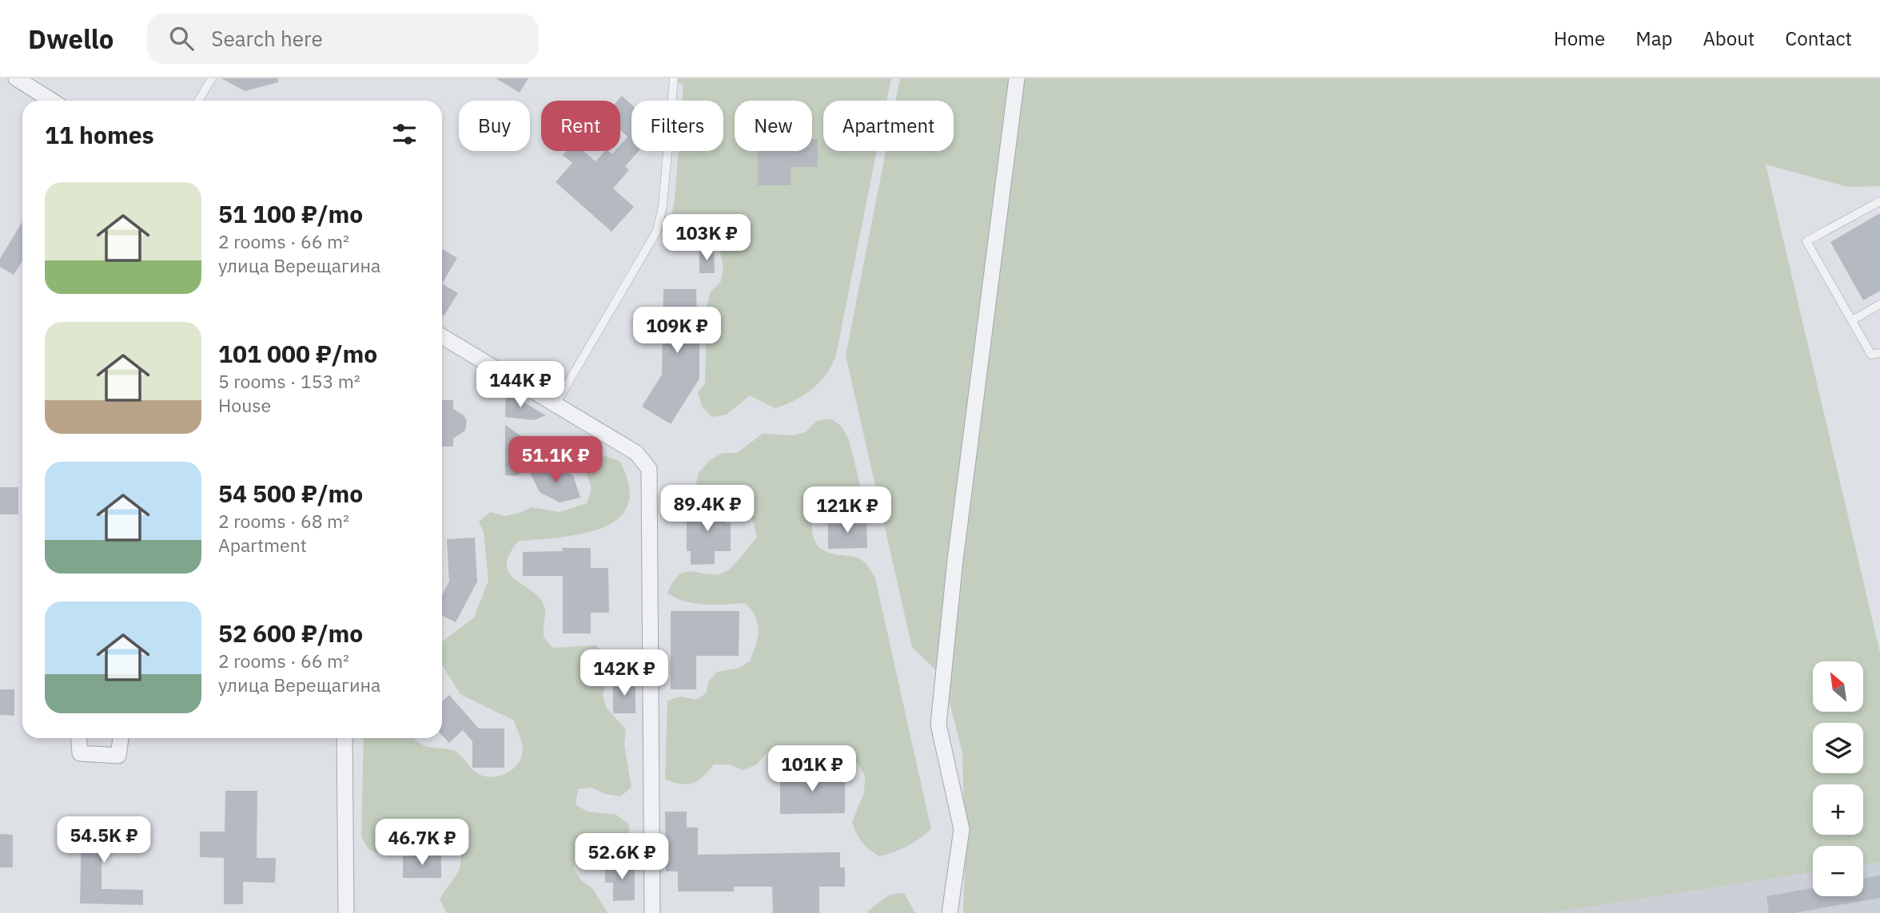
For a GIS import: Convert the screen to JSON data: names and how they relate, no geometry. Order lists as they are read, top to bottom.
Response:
{
  "north": "top left",
  "page": {
    "header": "Dwello",
    "search": "Search here",
    "nav": [
      "Home",
      "Map",
      "About",
      "Contact"
    ],
    "chip": [
      "Buy",
      "Rent",
      "Filters",
      "New",
      "Apartment"
    ],
    "heading": "11 homes",
    "list": [
      {
        "name": "51 100 ₽/mo",
        "note": "2 rooms · 66 m² · улица Верещагина"
      },
      {
        "name": "101 000 ₽/mo",
        "note": "5 rooms · 153 m² · House"
      },
      {
        "name": "54 500 ₽/mo",
        "note": "2 rooms · 68 m² · Apartment"
      },
      {
        "name": "52 600 ₽/mo",
        "note": "2 rooms · 66 m² · улица Верещагина"
      }
    ],
    "price": [
      "103K ₽",
      "109K ₽",
      "144K ₽",
      "51.1K ₽",
      "89.4K ₽",
      "121K ₽",
      "142K ₽",
      "101K ₽",
      "54.5K ₽",
      "46.7K ₽",
      "52.6K ₽"
    ],
    "map_buttons": ["+", "−"]
  }
}
